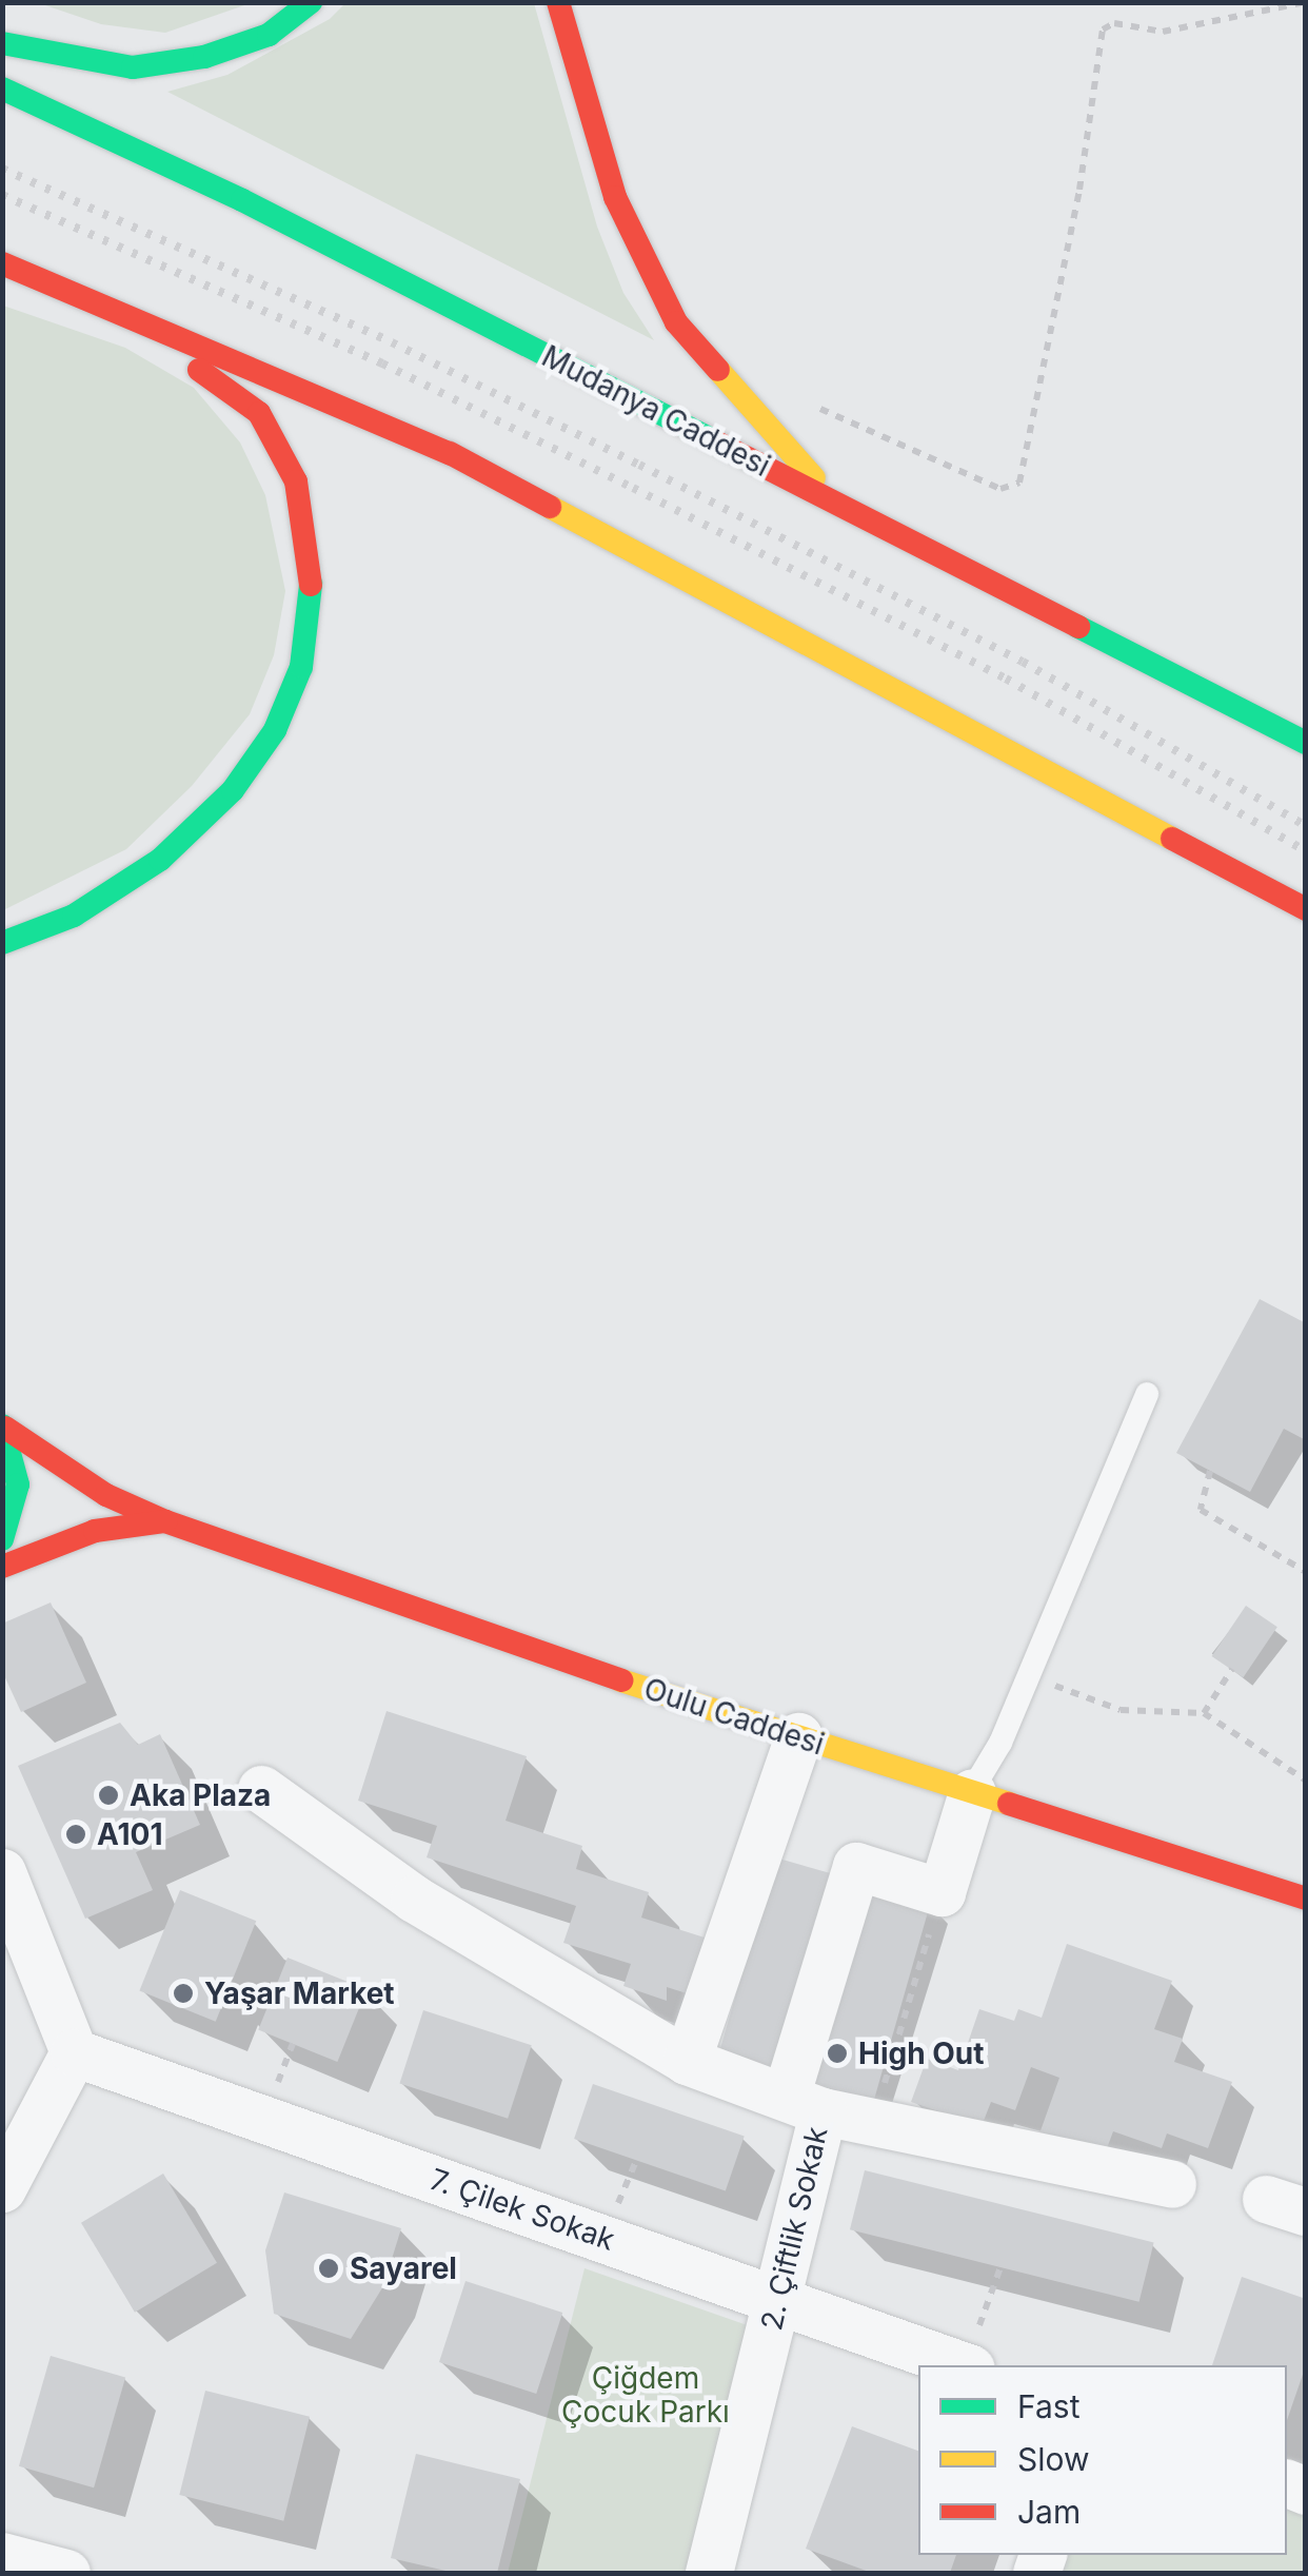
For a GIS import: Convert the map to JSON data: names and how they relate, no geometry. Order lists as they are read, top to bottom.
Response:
{
  "streets": {
    "main road": ["Mudanya Caddesi", "Oulu Caddesi"],
    "street": ["7. Çilek Sokak", "2. Çiftlik Sokak"]
  },
  "crossings": [
    ["7. Çilek Sokak", "2. Çiftlik Sokak"]
  ],
  "parks": ["Çiğdem Çocuk Parkı"],
  "places": [
    "Aka Plaza",
    "A101",
    "Yaşar Market",
    "High Out",
    "Sayarel"
  ],
  "legend": ["Fast", "Slow", "Jam"]
}
